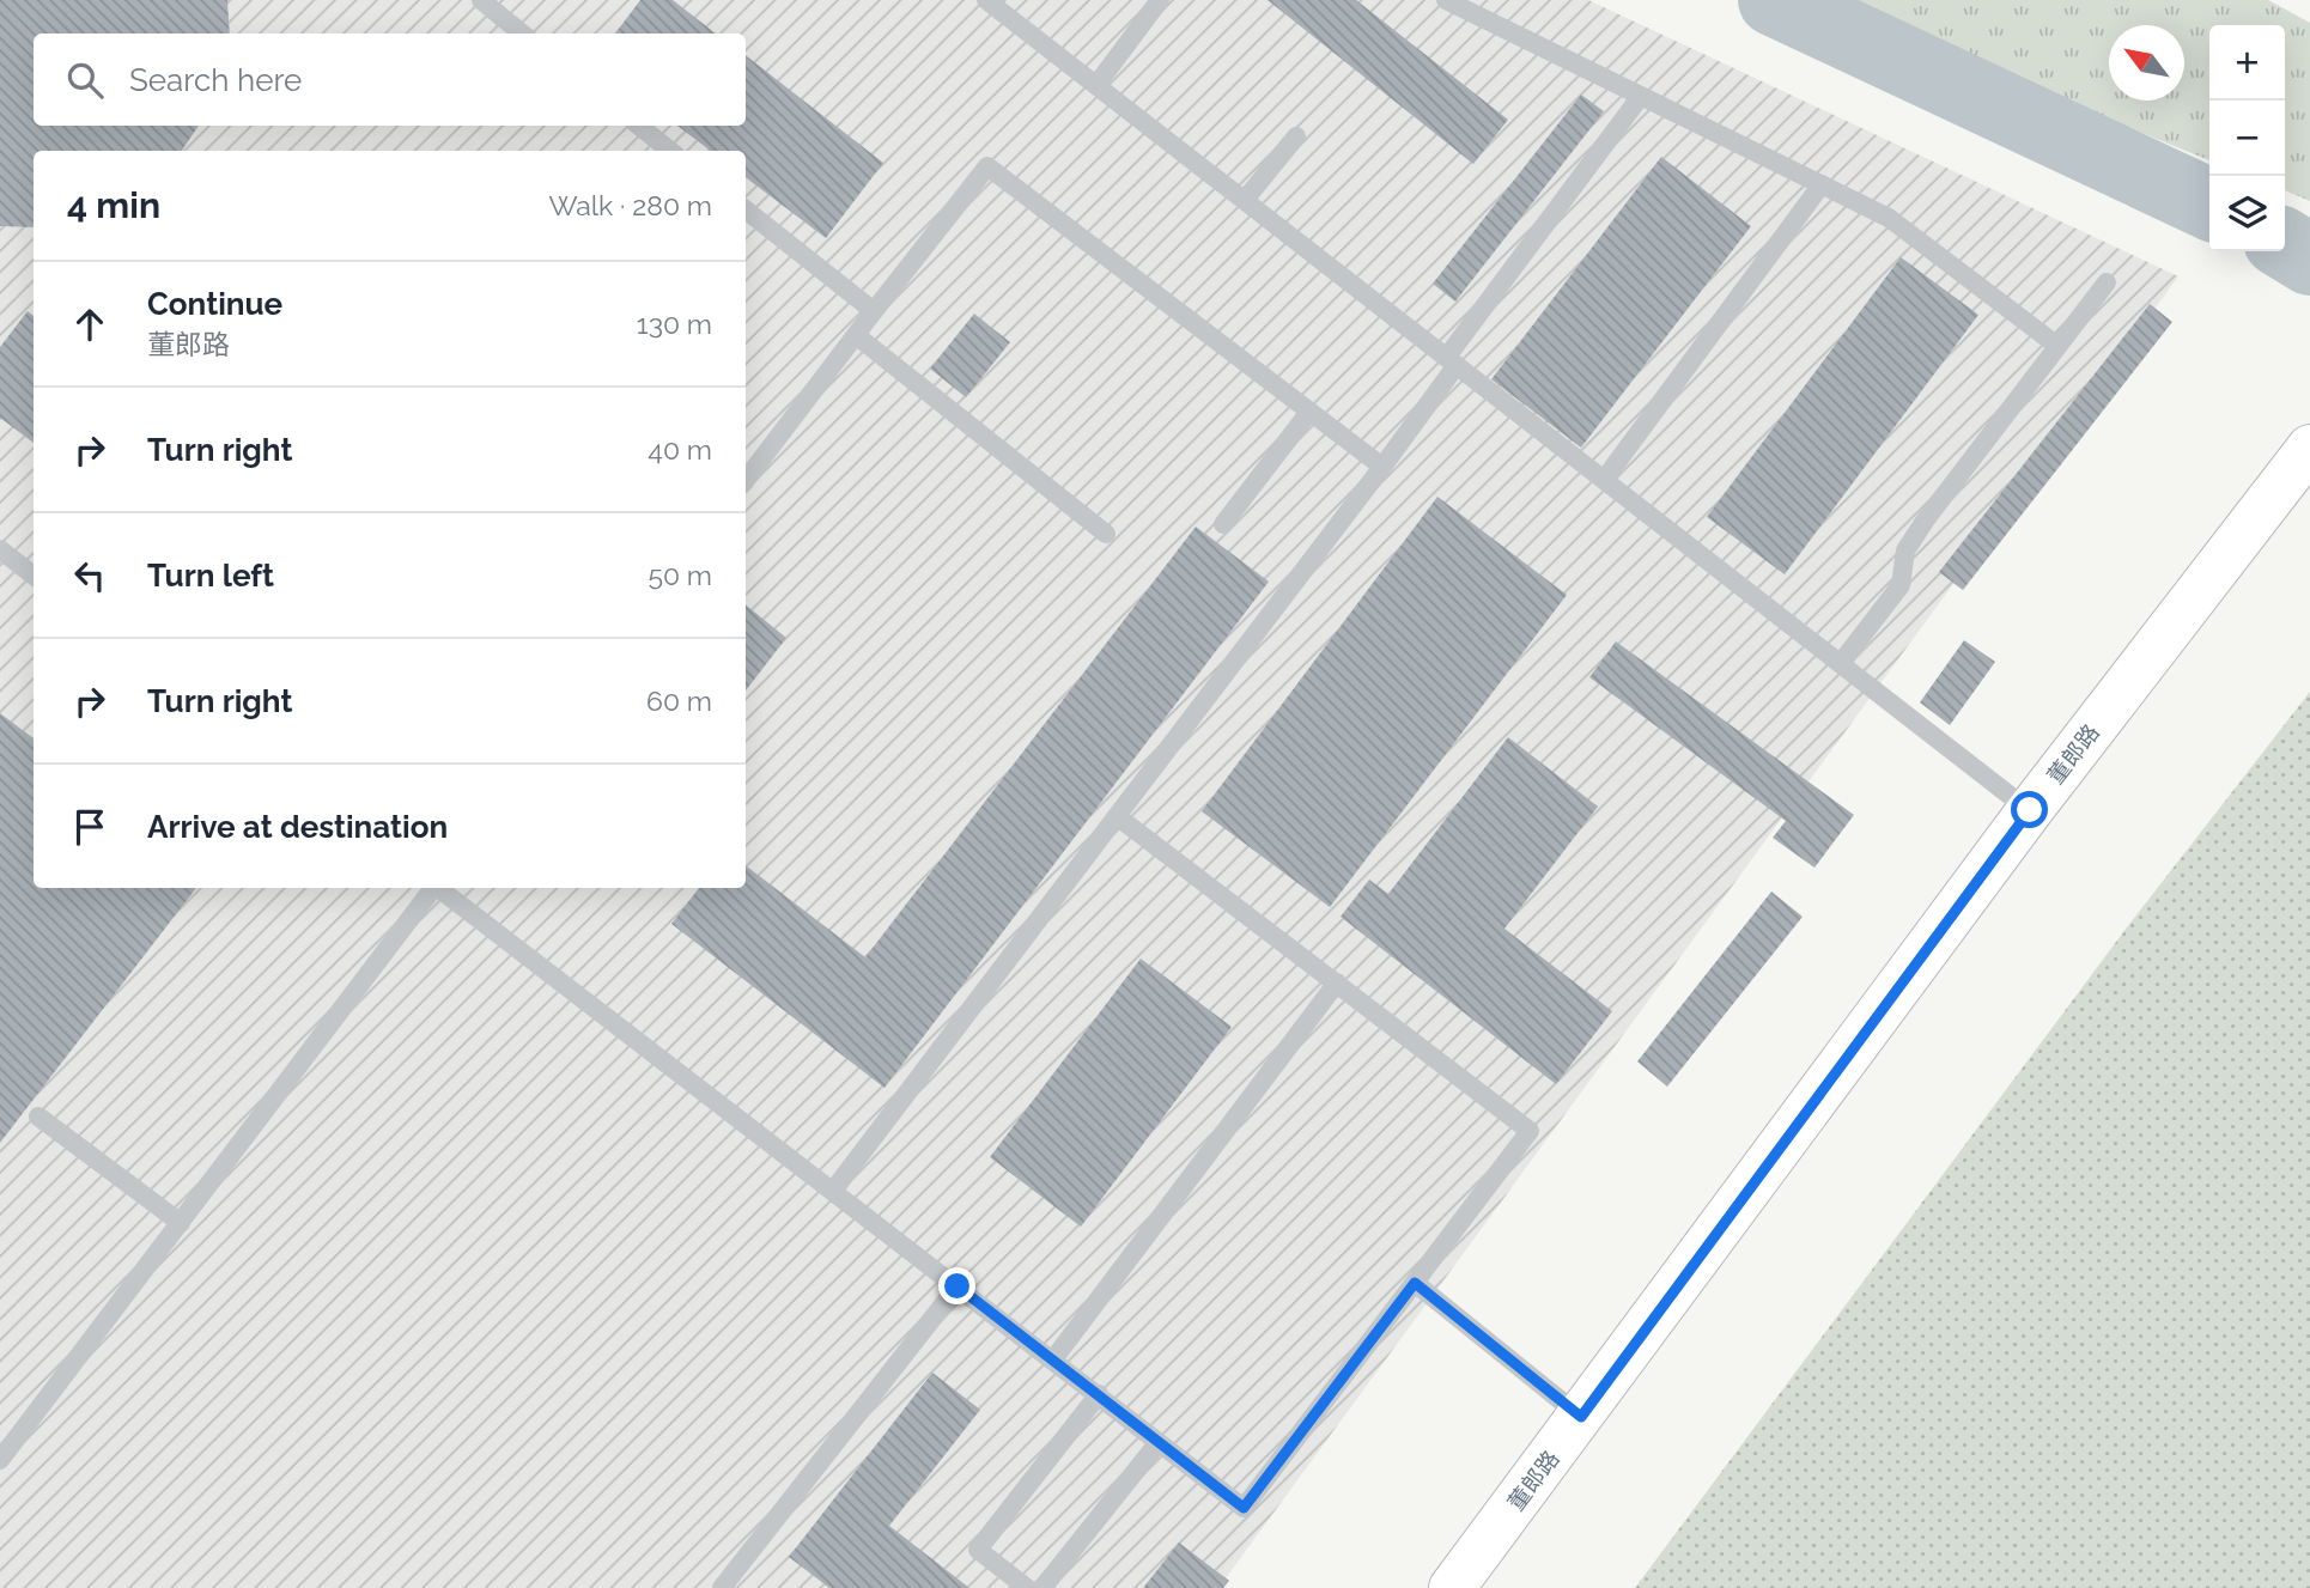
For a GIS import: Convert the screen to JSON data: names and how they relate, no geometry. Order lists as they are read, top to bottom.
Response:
{
  "streets": {
    "main road": ["董郎路"]
  },
  "north": "top left",
  "page": {
    "map_buttons": ["+", "−"],
    "search": "Search here",
    "heading": ["4 min", "Walk · 280 m"],
    "list": [
      ["Continue", "董郎路", "130 m"],
      ["Turn right", "40 m"],
      ["Turn left", "50 m"],
      ["Turn right", "60 m"],
      "Arrive at destination"
    ]
  }
}
